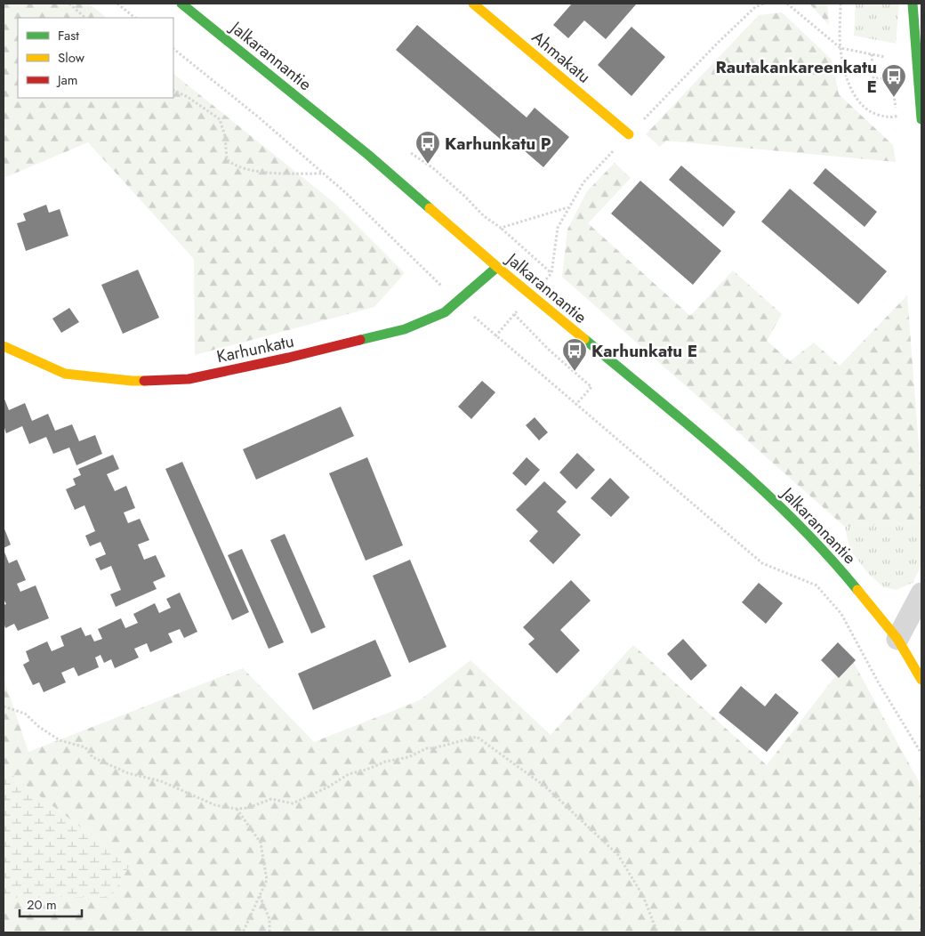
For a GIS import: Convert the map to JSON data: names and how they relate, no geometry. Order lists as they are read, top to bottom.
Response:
{
  "streets": {
    "main road": ["Jalkarannantie", "Ahmakatu", "Karhunkatu"]
  },
  "crossings": [
    ["Jalkarannantie", "Karhunkatu"]
  ],
  "places": {
    "bus stop": ["Rautakankareenkatu E", "Karhunkatu P", "Karhunkatu E"]
  },
  "legend": ["Fast", "Slow", "Jam"],
  "scale_bar": "20 m"
}
